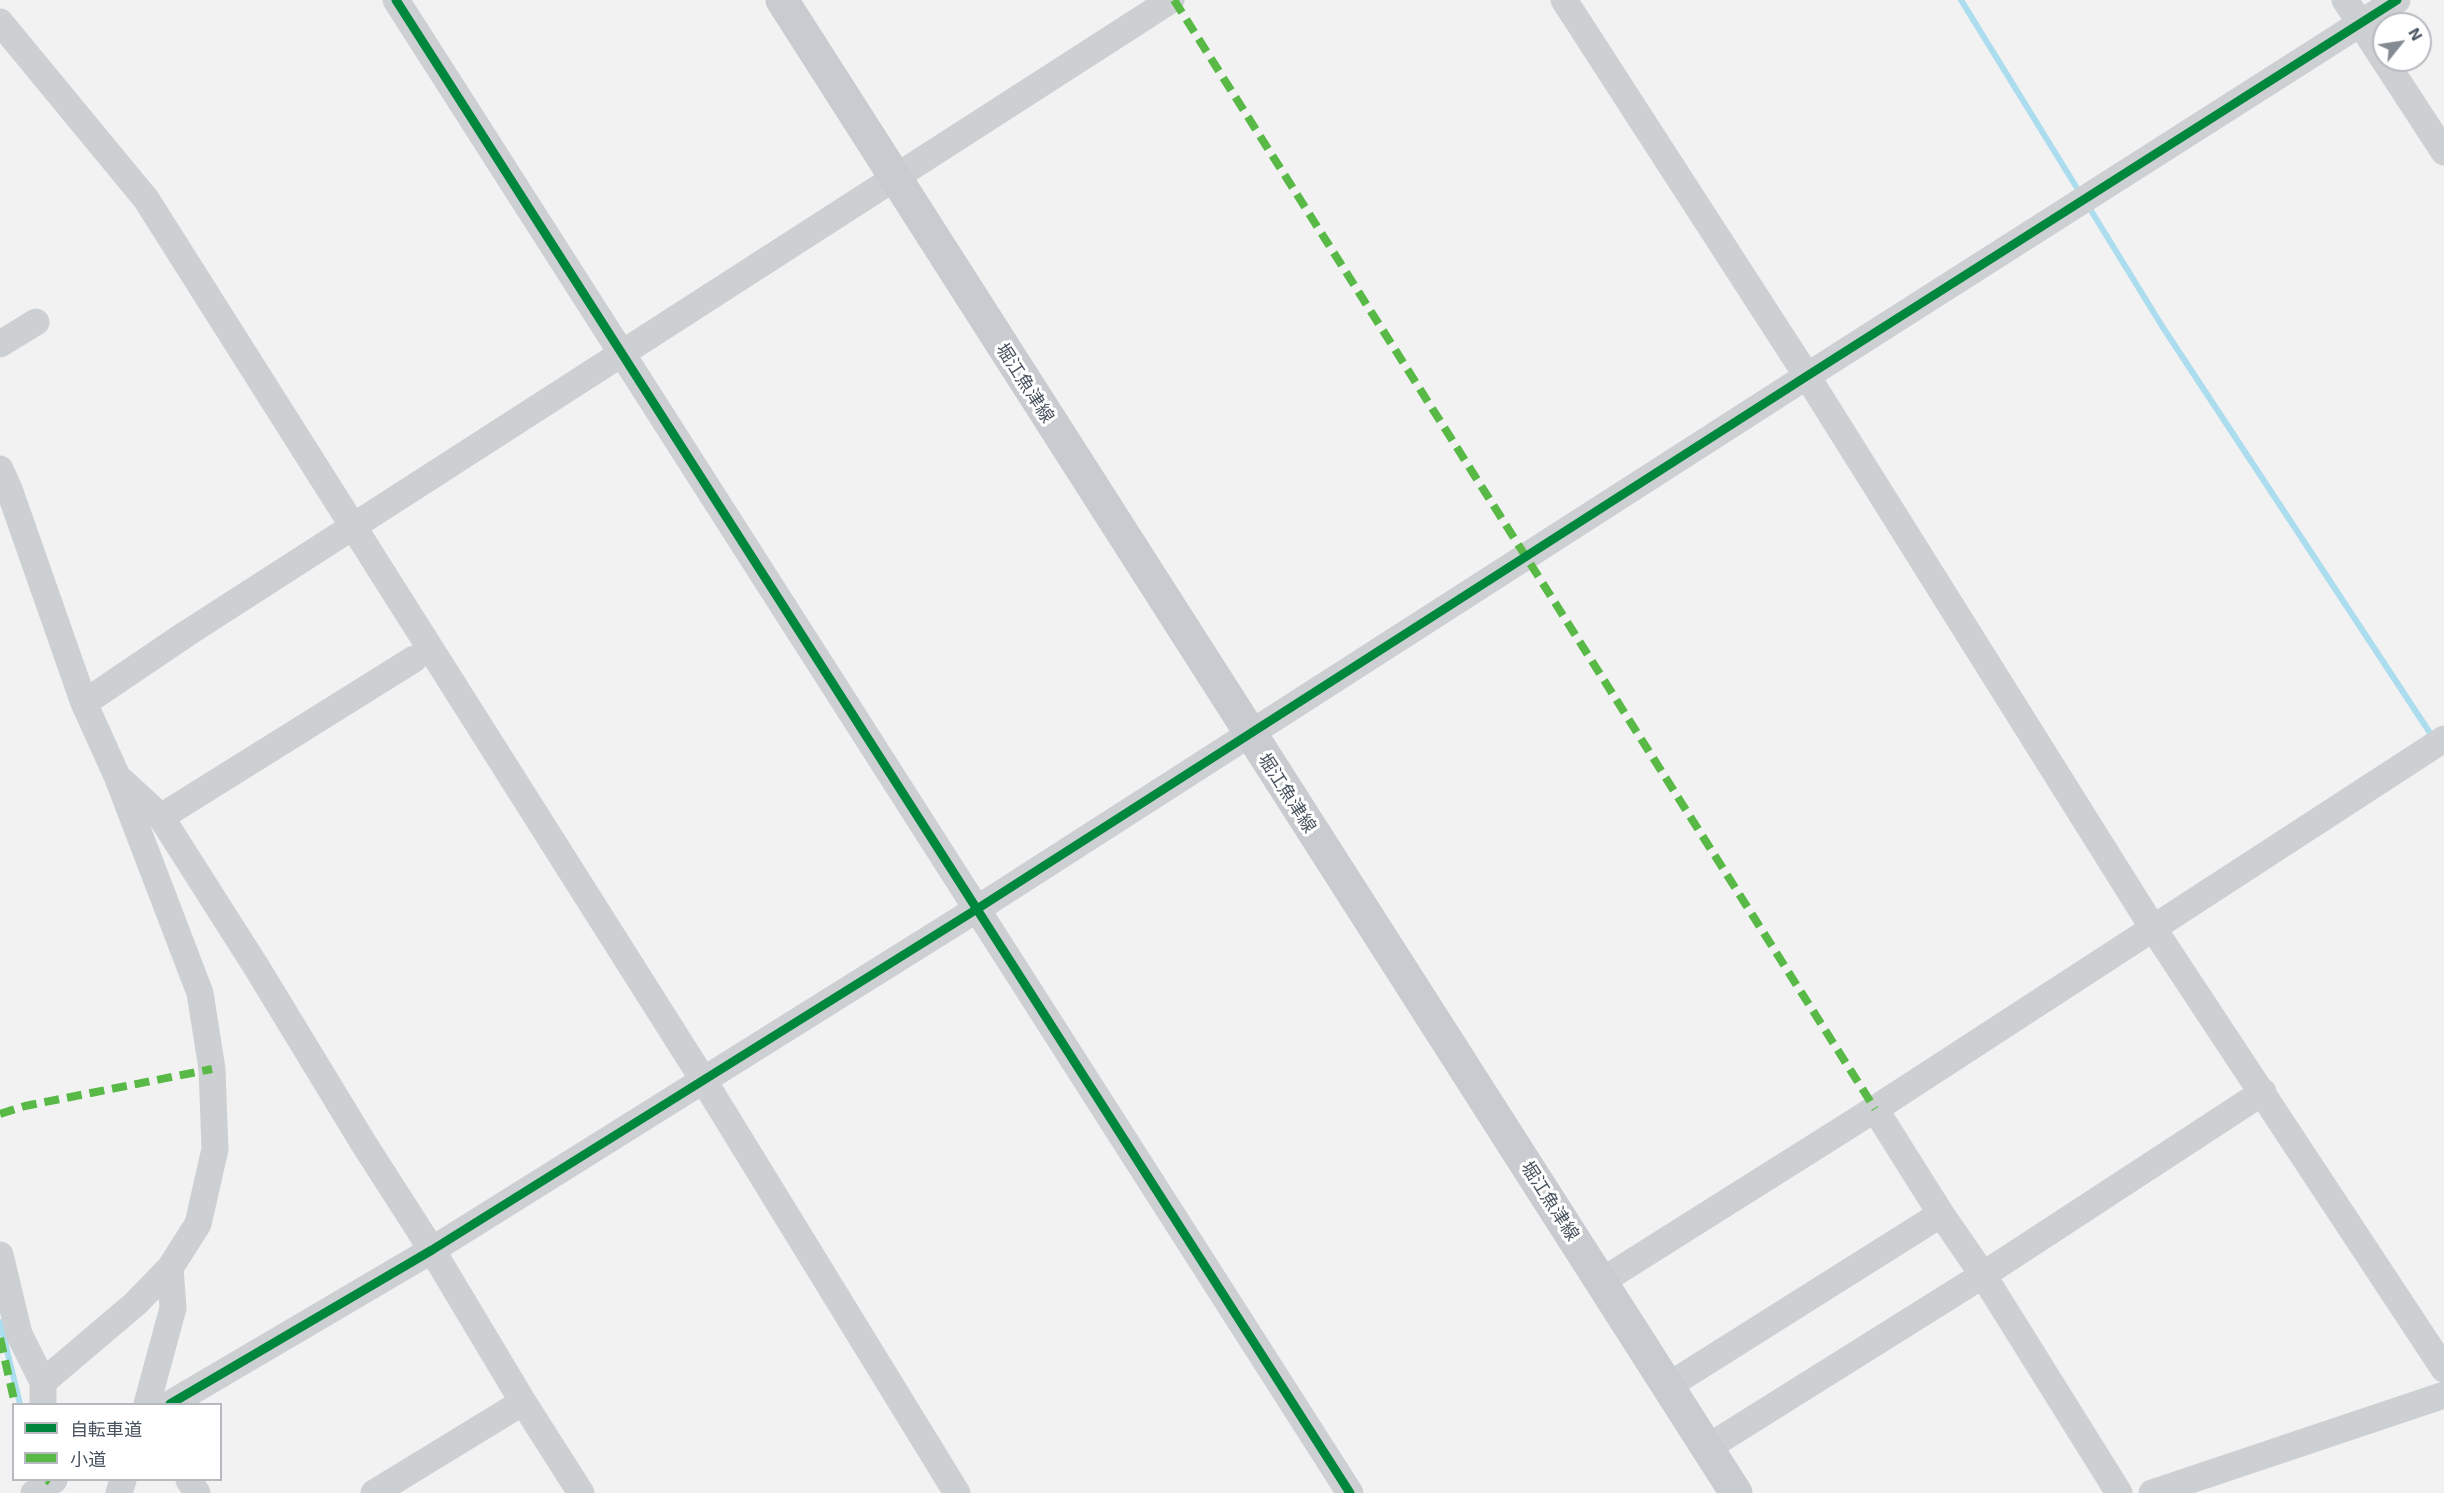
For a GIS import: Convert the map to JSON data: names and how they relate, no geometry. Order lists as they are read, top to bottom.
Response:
{
  "streets": {
    "main road": ["堀江魚津線"]
  },
  "legend": ["自転車道", "小道"],
  "north": "top right"
}
